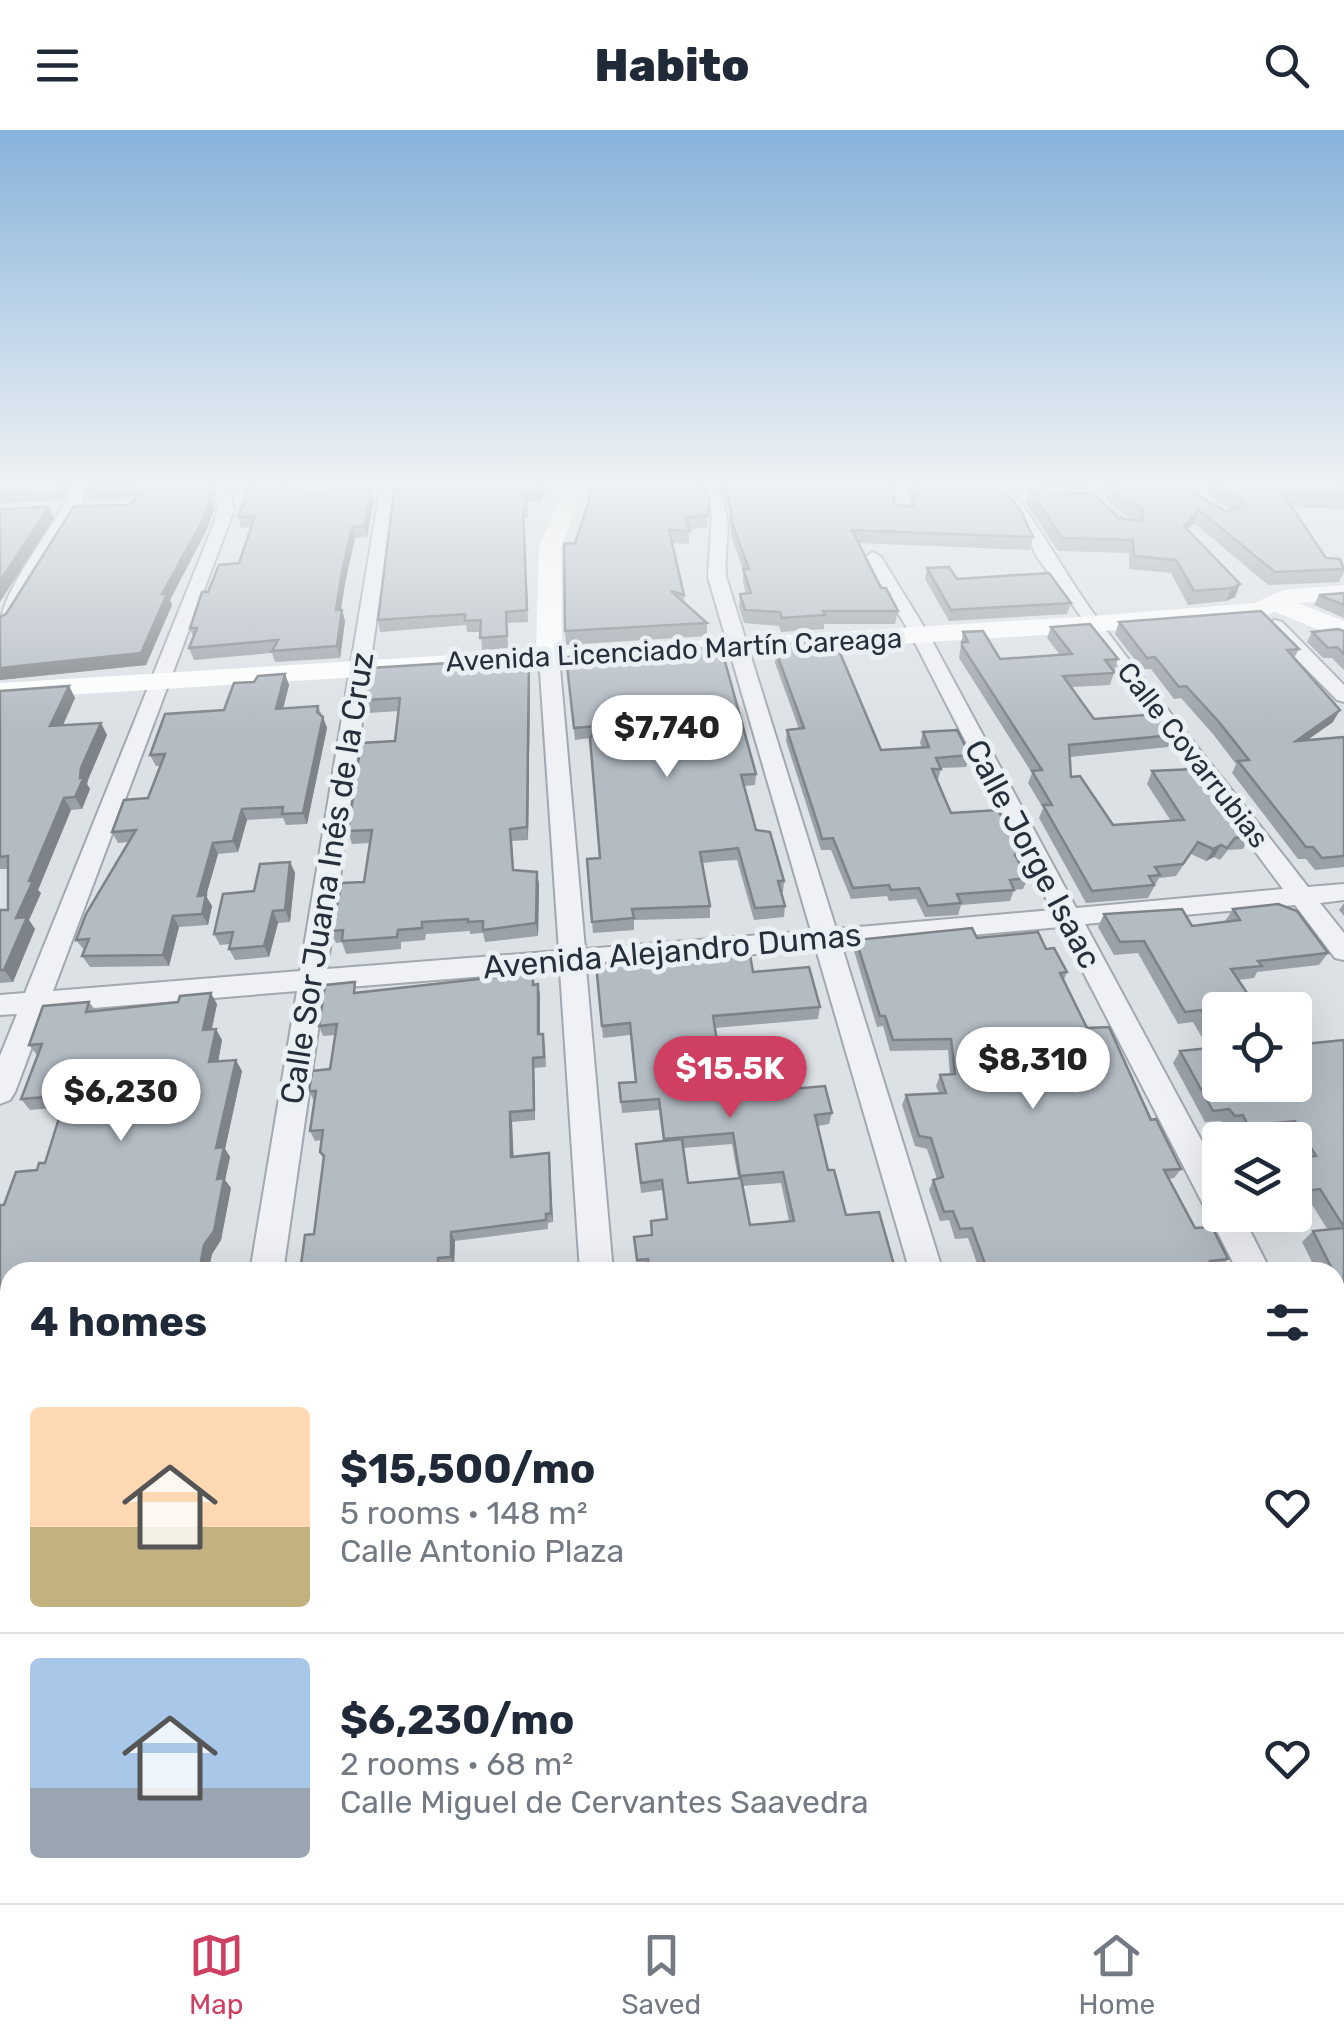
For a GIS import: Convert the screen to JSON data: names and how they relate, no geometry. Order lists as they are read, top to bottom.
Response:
{
  "streets": {
    "street": [
      "Avenida Licenciado Martín Careaga",
      "Calle Covarrubias",
      "Calle Jorge Isaac",
      "Calle Sor Juana Inés de la Cruz",
      "Avenida Alejandro Dumas"
    ]
  },
  "crossings": [
    ["Avenida Licenciado Martín Careaga", "Calle Covarrubias"],
    ["Avenida Licenciado Martín Careaga", "Calle Jorge Isaac"],
    ["Avenida Licenciado Martín Careaga", "Calle Sor Juana Inés de la Cruz"],
    ["Calle Covarrubias", "Avenida Alejandro Dumas"],
    ["Calle Jorge Isaac", "Avenida Alejandro Dumas"],
    ["Calle Sor Juana Inés de la Cruz", "Avenida Alejandro Dumas"]
  ],
  "page": {
    "header": "Habito",
    "price": [
      "$7,740",
      "$8,310",
      "$15.5K",
      "$6,230"
    ],
    "heading": "4 homes",
    "list": [
      {
        "name": "$15,500/mo",
        "note": "5 rooms · 148 m² · Calle Antonio Plaza"
      },
      {
        "name": "$6,230/mo",
        "note": "2 rooms · 68 m² · Calle Miguel de Cervantes Saavedra"
      }
    ],
    "tabs": ["Map", "Saved", "Home"]
  }
}
